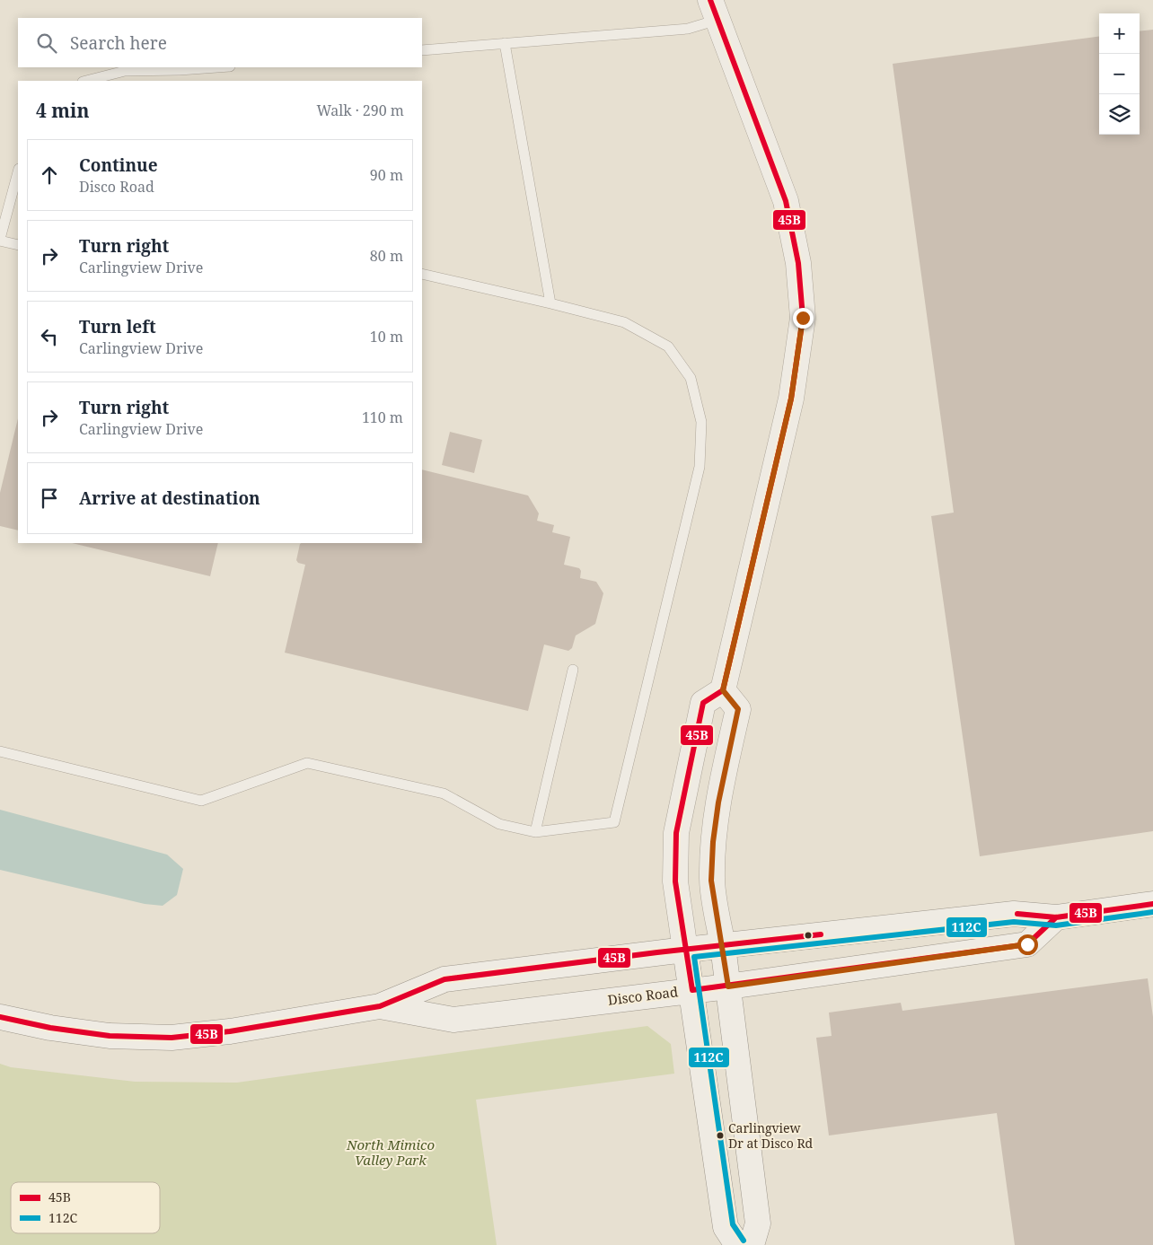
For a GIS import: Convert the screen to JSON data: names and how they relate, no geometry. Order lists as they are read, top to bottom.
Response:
{
  "streets": {
    "main road": ["Disco Road"]
  },
  "parks": ["North Mimico Valley Park"],
  "places": ["Carlingview Dr at Disco Rd"],
  "lines": ["transit line 45B", "transit line 112C"],
  "legend": ["45B", "112C"],
  "page": {
    "map_buttons": ["+", "−"],
    "search": "Search here",
    "heading": ["4 min", "Walk · 290 m"],
    "list": [
      ["Continue", "Disco Road", "90 m"],
      ["Turn right", "Carlingview Drive", "80 m"],
      ["Turn left", "Carlingview Drive", "10 m"],
      ["Turn right", "Carlingview Drive", "110 m"],
      "Arrive at destination"
    ]
  }
}
